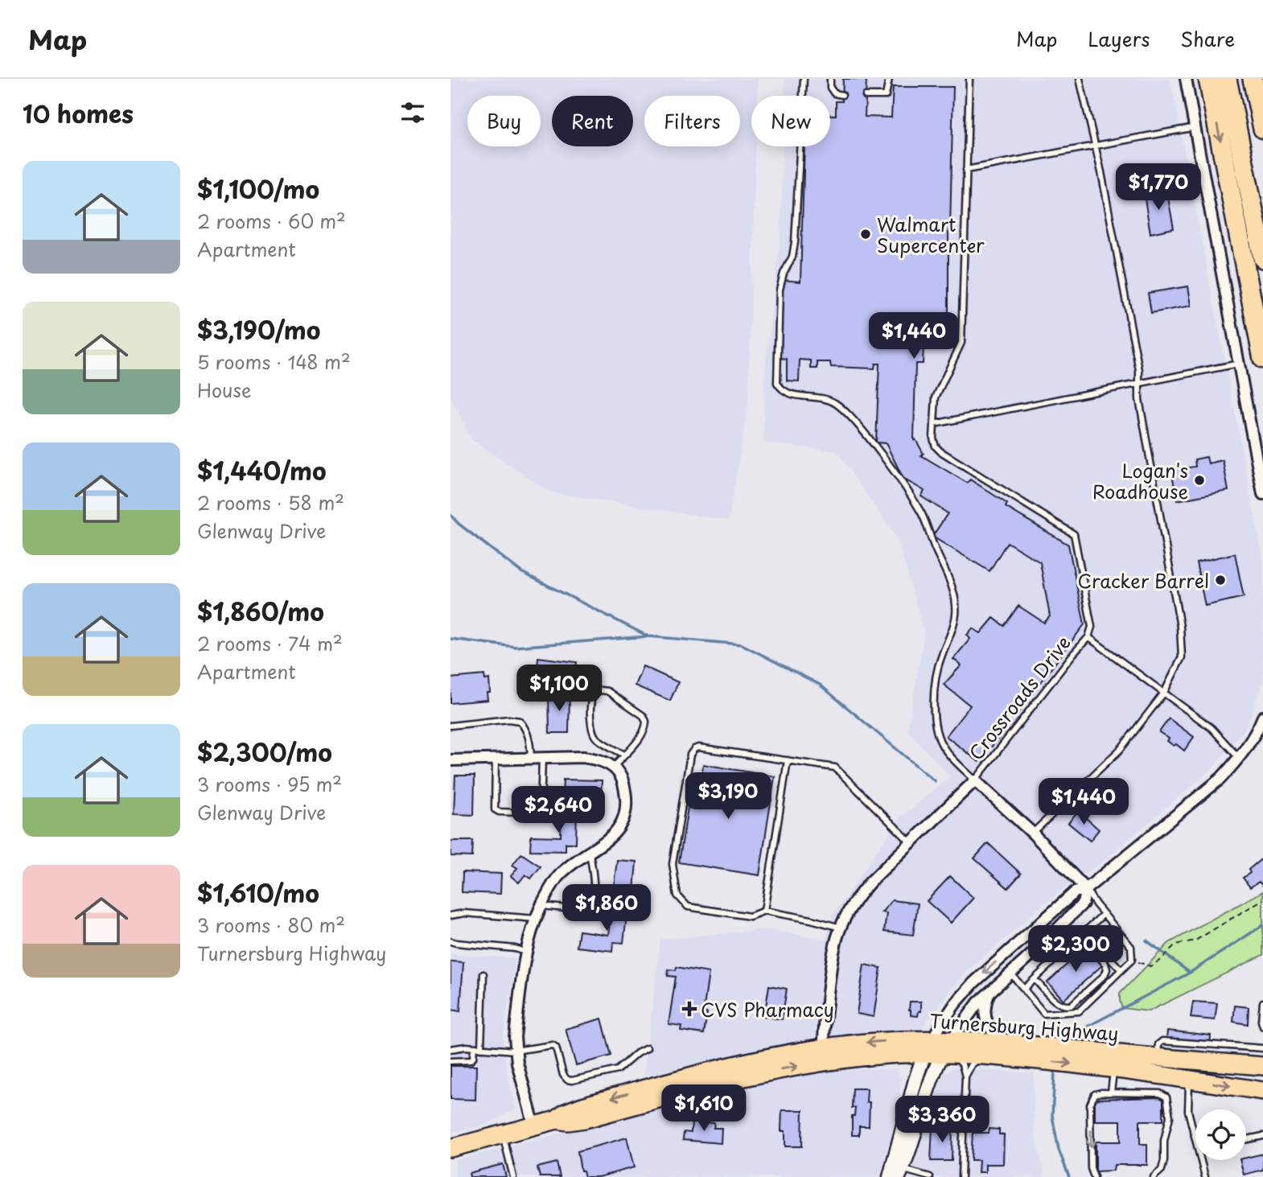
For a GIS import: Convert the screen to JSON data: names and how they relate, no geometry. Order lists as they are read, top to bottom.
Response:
{
  "streets": {
    "main road": ["Turnersburg Highway"],
    "street": ["Crossroads Drive"]
  },
  "crossings": [
    ["Crossroads Drive", "Turnersburg Highway"]
  ],
  "places": {
    "other": ["Walmart Supercenter", "Logan's Roadhouse", "Cracker Barrel"],
    "health": ["CVS Pharmacy"]
  },
  "page": {
    "header": "Map",
    "nav": ["Map", "Layers", "Share"],
    "heading": "10 homes",
    "chip": [
      "Buy",
      "Rent",
      "Filters",
      "New"
    ],
    "list": [
      {
        "name": "$1,100/mo",
        "note": "2 rooms · 60 m² · Apartment"
      },
      {
        "name": "$3,190/mo",
        "note": "5 rooms · 148 m² · House"
      },
      {
        "name": "$1,440/mo",
        "note": "2 rooms · 58 m² · Glenway Drive"
      },
      {
        "name": "$1,860/mo",
        "note": "2 rooms · 74 m² · Apartment"
      },
      {
        "name": "$2,300/mo",
        "note": "3 rooms · 95 m² · Glenway Drive"
      },
      {
        "name": "$1,610/mo",
        "note": "3 rooms · 80 m² · Turnersburg Highway"
      }
    ],
    "price": [
      "$1,770",
      "$1,440",
      "$1,100",
      "$3,190",
      "$1,440",
      "$2,640",
      "$1,860",
      "$2,300",
      "$1,610",
      "$3,360"
    ]
  }
}
